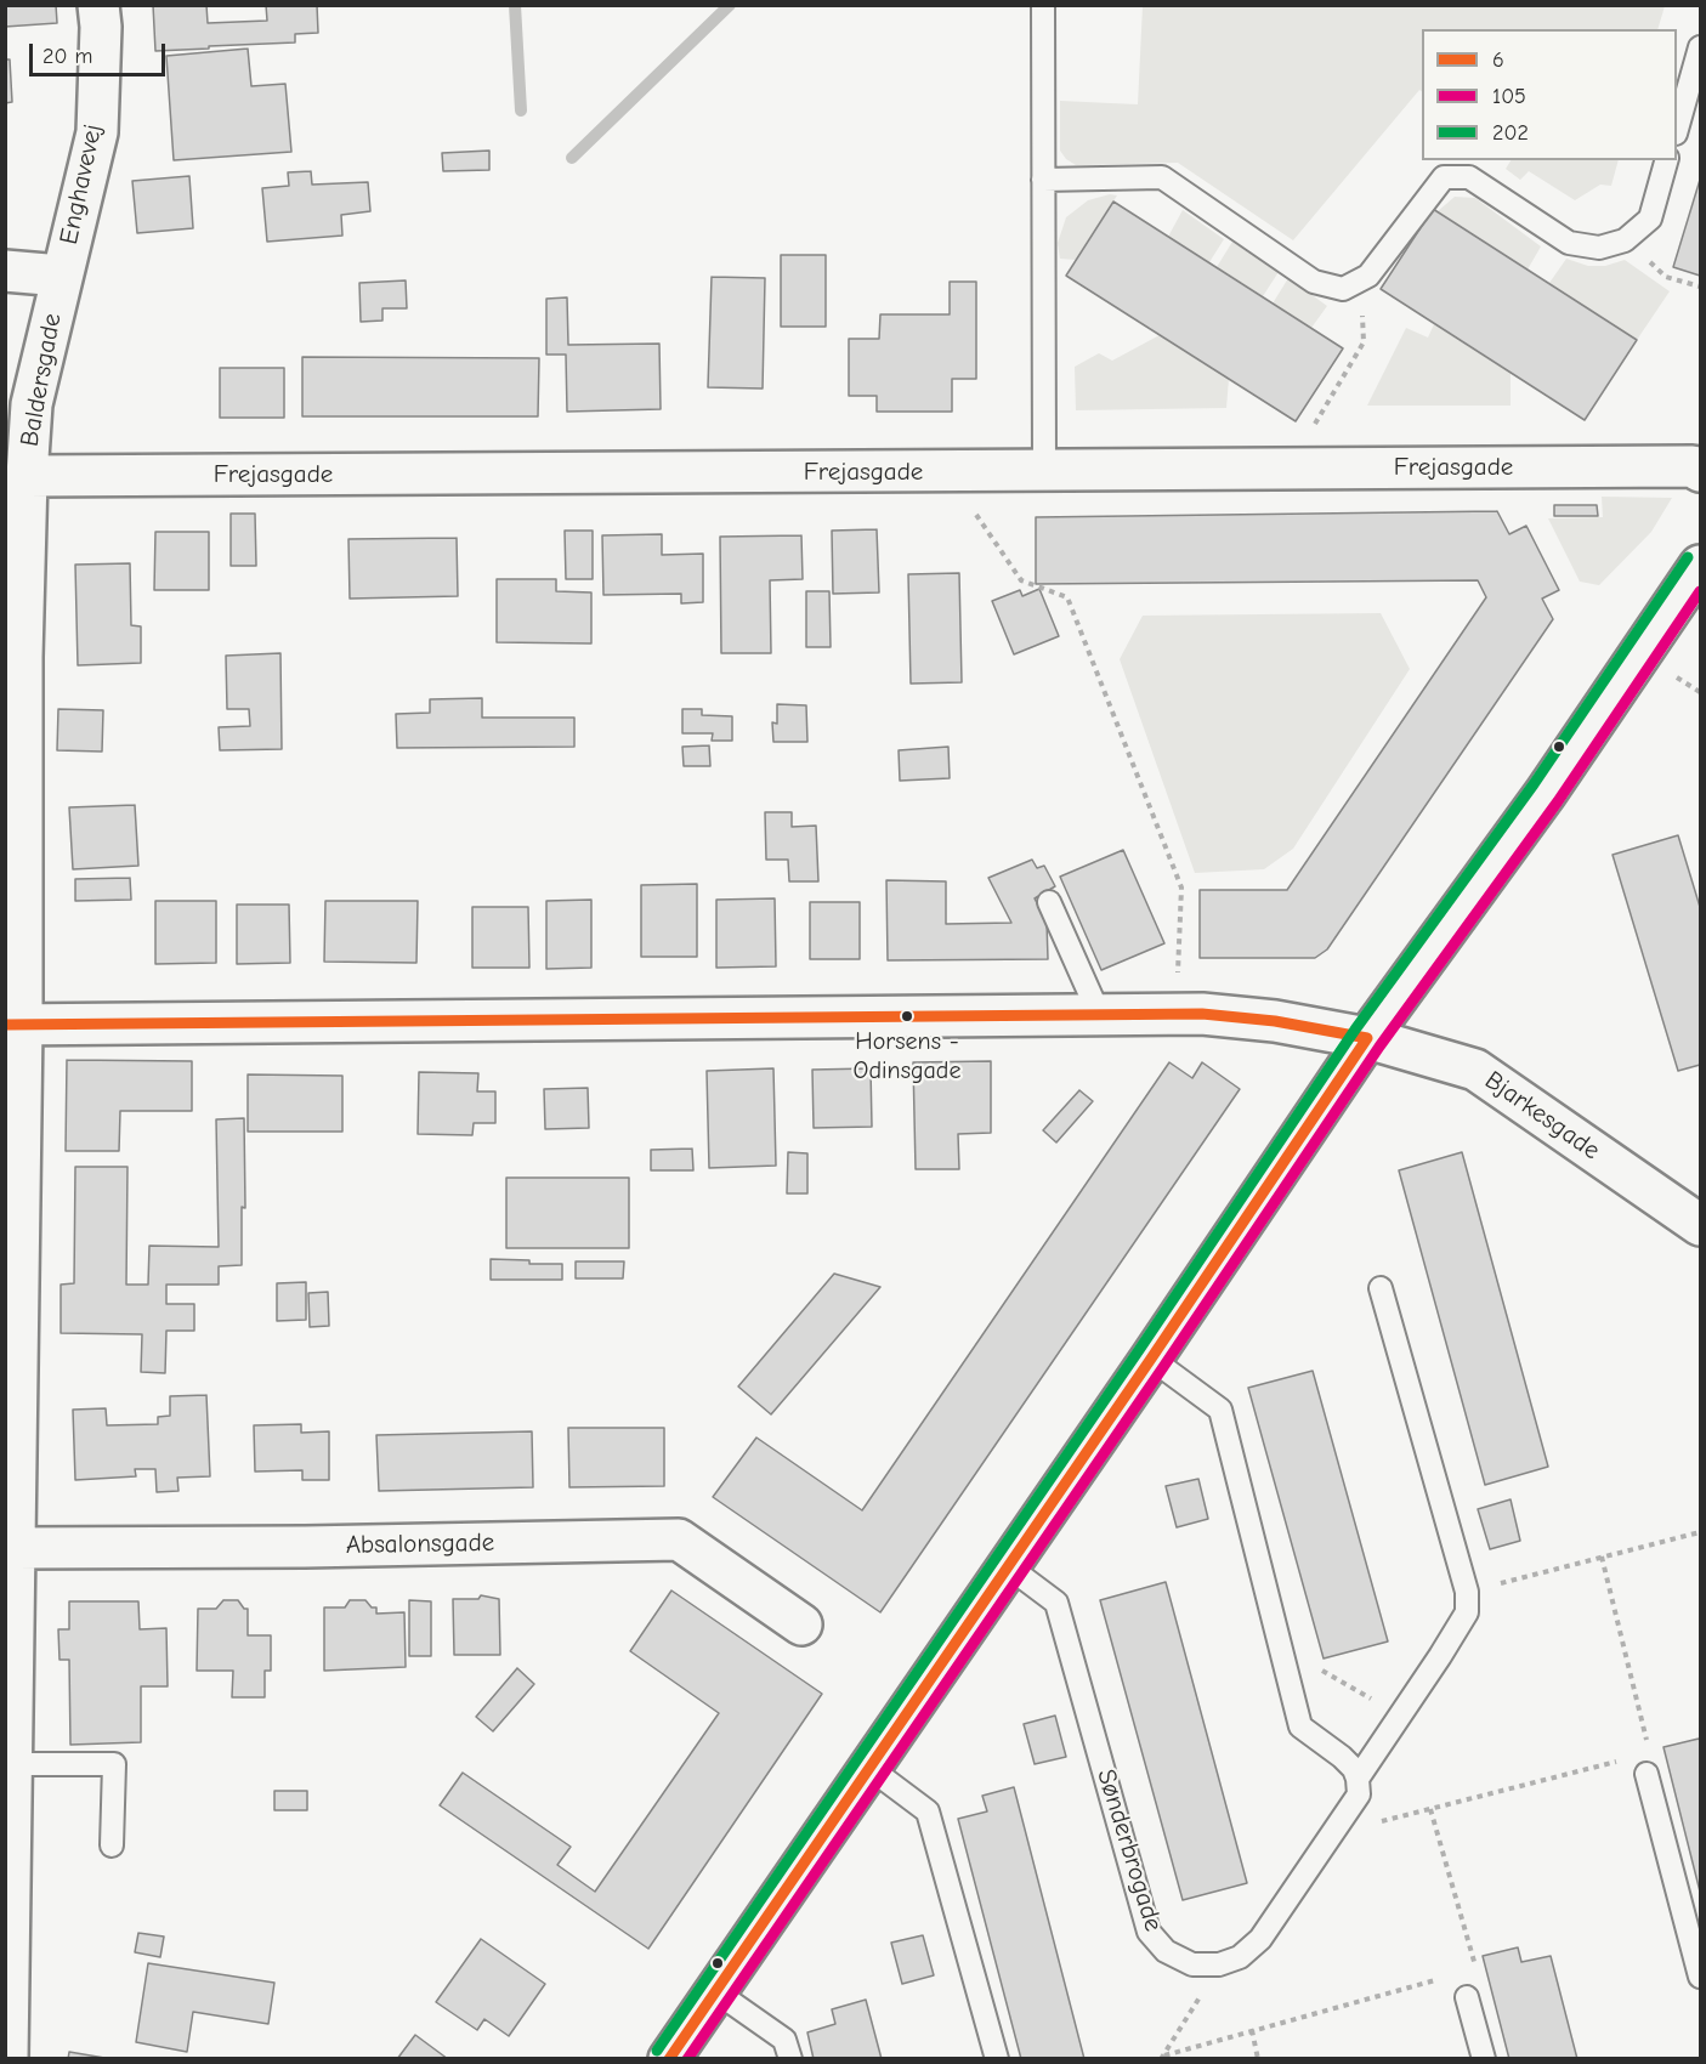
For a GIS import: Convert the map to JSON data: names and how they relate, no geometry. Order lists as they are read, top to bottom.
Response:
{
  "streets": {
    "street": [
      "Enghavevej",
      "Baldersgade",
      "Frejasgade",
      "Bjarkesgade",
      "Absalonsgade"
    ],
    "lane": ["Sønderbrogade"]
  },
  "crossings": [
    ["Enghavevej", "Baldersgade"],
    ["Baldersgade", "Frejasgade"],
    ["Baldersgade", "Bjarkesgade"],
    ["Baldersgade", "Absalonsgade"]
  ],
  "places": ["Horsens - Odinsgade"],
  "lines": ["transit line 202", "transit line 105", "transit line 6"],
  "legend": ["6", "105", "202"],
  "scale_bar": "20 m"
}
